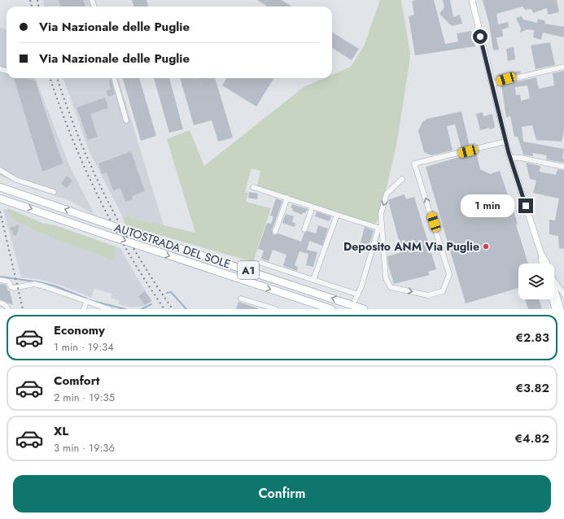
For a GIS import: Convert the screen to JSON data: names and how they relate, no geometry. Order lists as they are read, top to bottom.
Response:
{
  "streets": {
    "highway": ["AUTOSTRADA DEL SOLE", "A1"]
  },
  "places": ["Deposito ANM Via Puglie"],
  "page": {
    "banner": ["Via Nazionale delle Puglie", "Via Nazionale delle Puglie"],
    "bubble": "1 min",
    "list": [
      {
        "name": "Economy",
        "note": "1 min · 19:34",
        "value": "€2.83"
      },
      {
        "name": "Comfort",
        "note": "2 min · 19:35",
        "value": "€3.82"
      },
      {
        "name": "XL",
        "note": "3 min · 19:36",
        "value": "€4.82"
      }
    ],
    "buttons": "Confirm"
  }
}
